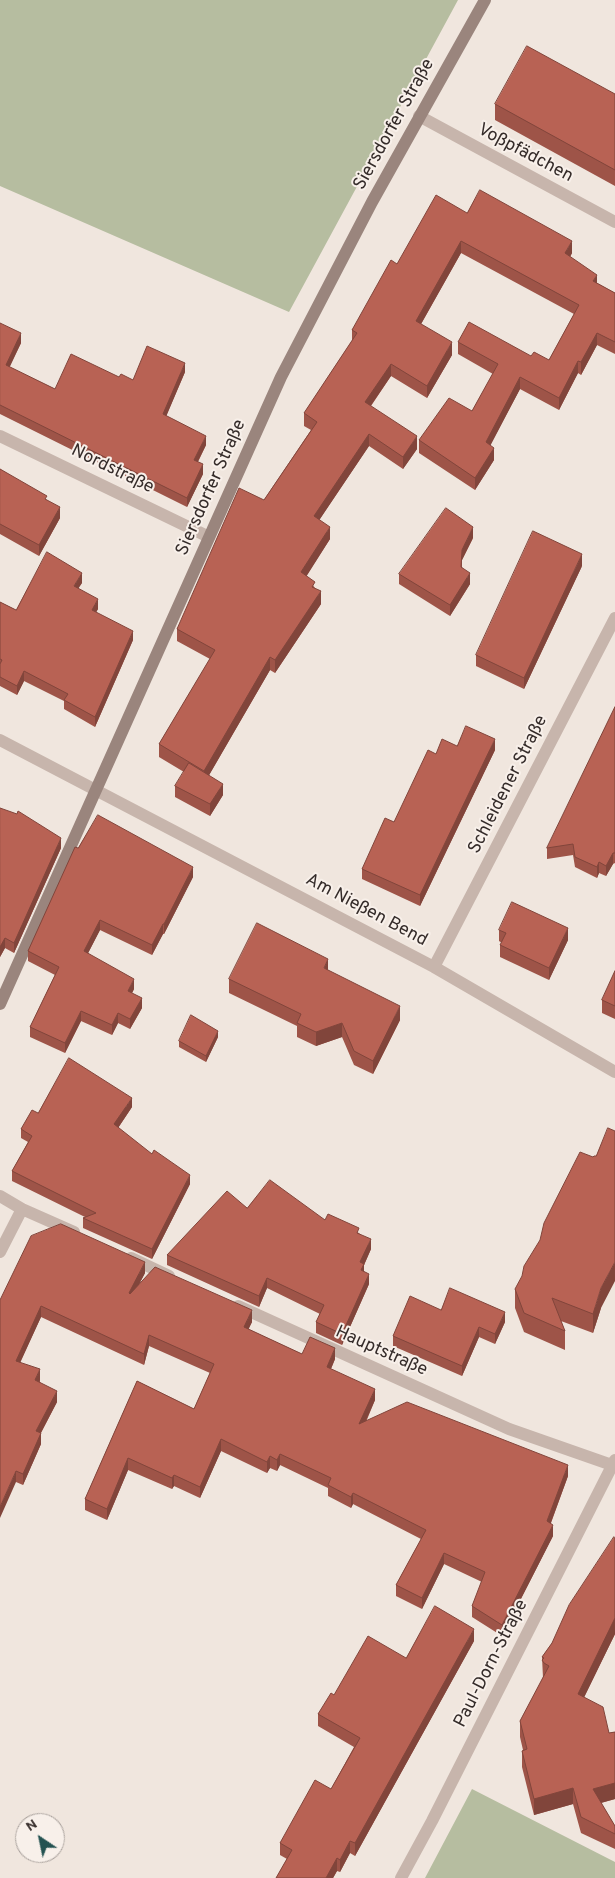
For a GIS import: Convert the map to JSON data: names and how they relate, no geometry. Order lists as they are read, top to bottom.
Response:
{
  "streets": {
    "street": [
      "Siersdorfer Straße",
      "Voßpfädchen",
      "Nordstraße",
      "Schleidener Straße",
      "Am Nießen Bend",
      "Hauptstraße",
      "Paul-Dorn-Straße"
    ]
  },
  "crossings": [
    ["Siersdorfer Straße", "Voßpfädchen"],
    ["Siersdorfer Straße", "Nordstraße"],
    ["Siersdorfer Straße", "Am Nießen Bend"],
    ["Schleidener Straße", "Am Nießen Bend"],
    ["Hauptstraße", "Paul-Dorn-Straße"]
  ],
  "north": "top left"
}
